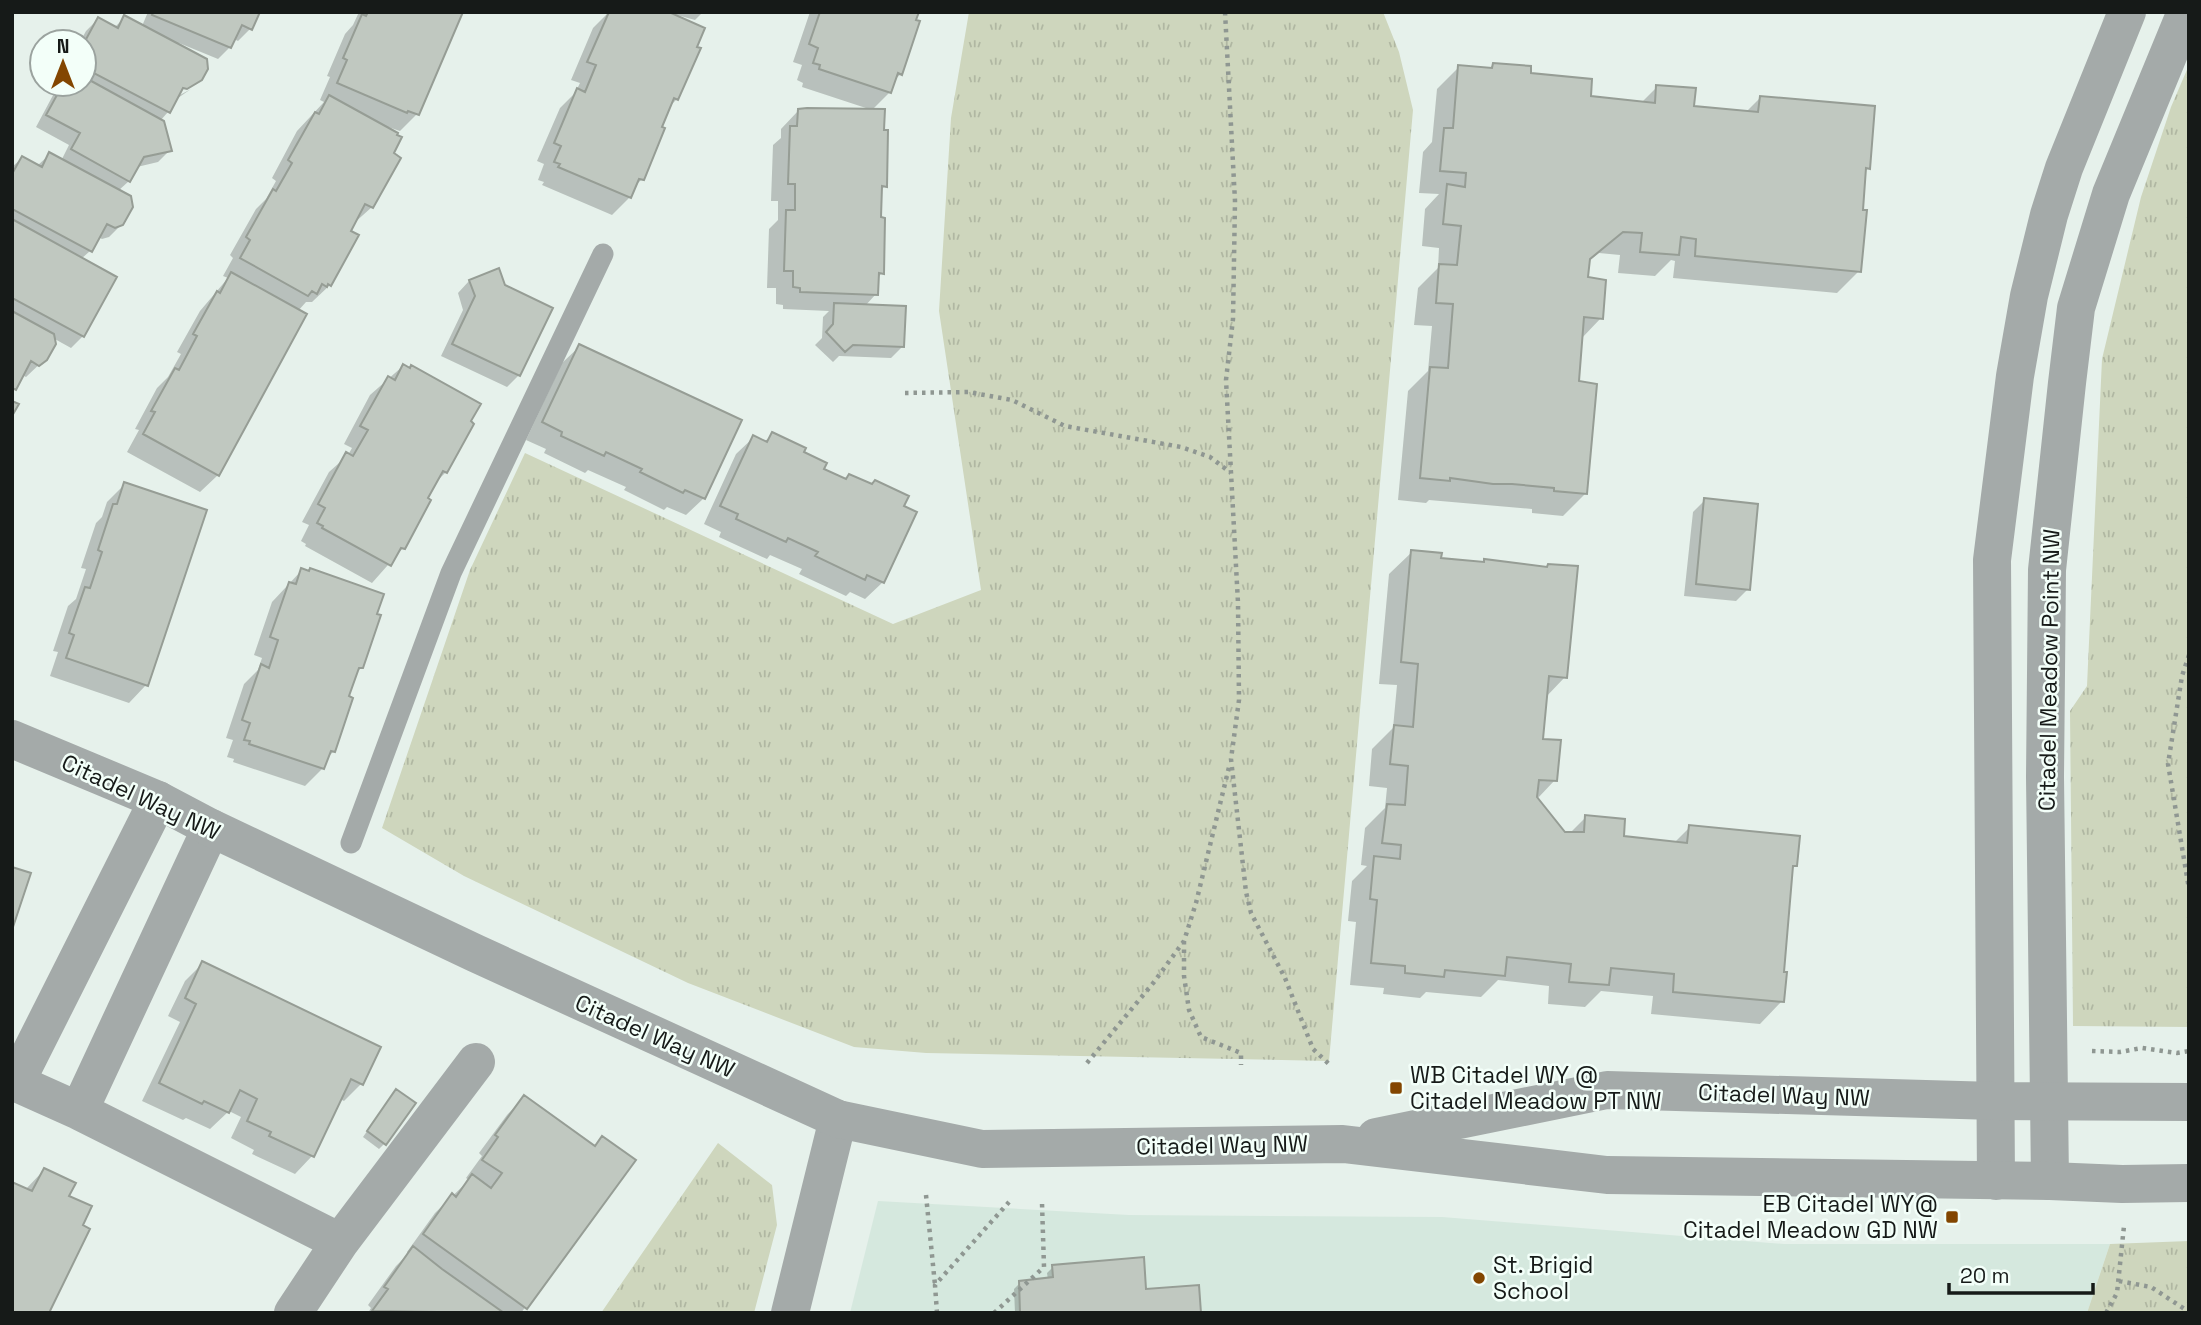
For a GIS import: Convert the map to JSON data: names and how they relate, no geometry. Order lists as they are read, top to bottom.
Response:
{
  "streets": {
    "street": ["Citadel Meadow Point NW", "Citadel Way NW"]
  },
  "crossings": [
    ["Citadel Meadow Point NW", "Citadel Way NW"]
  ],
  "places": {
    "transit": ["WB Citadel WY @ Citadel Meadow PT NW", "EB Citadel WY@ Citadel Meadow GD NW"],
    "other": ["St. Brigid School"]
  },
  "scale_bar": "20 m",
  "north": "top"
}
